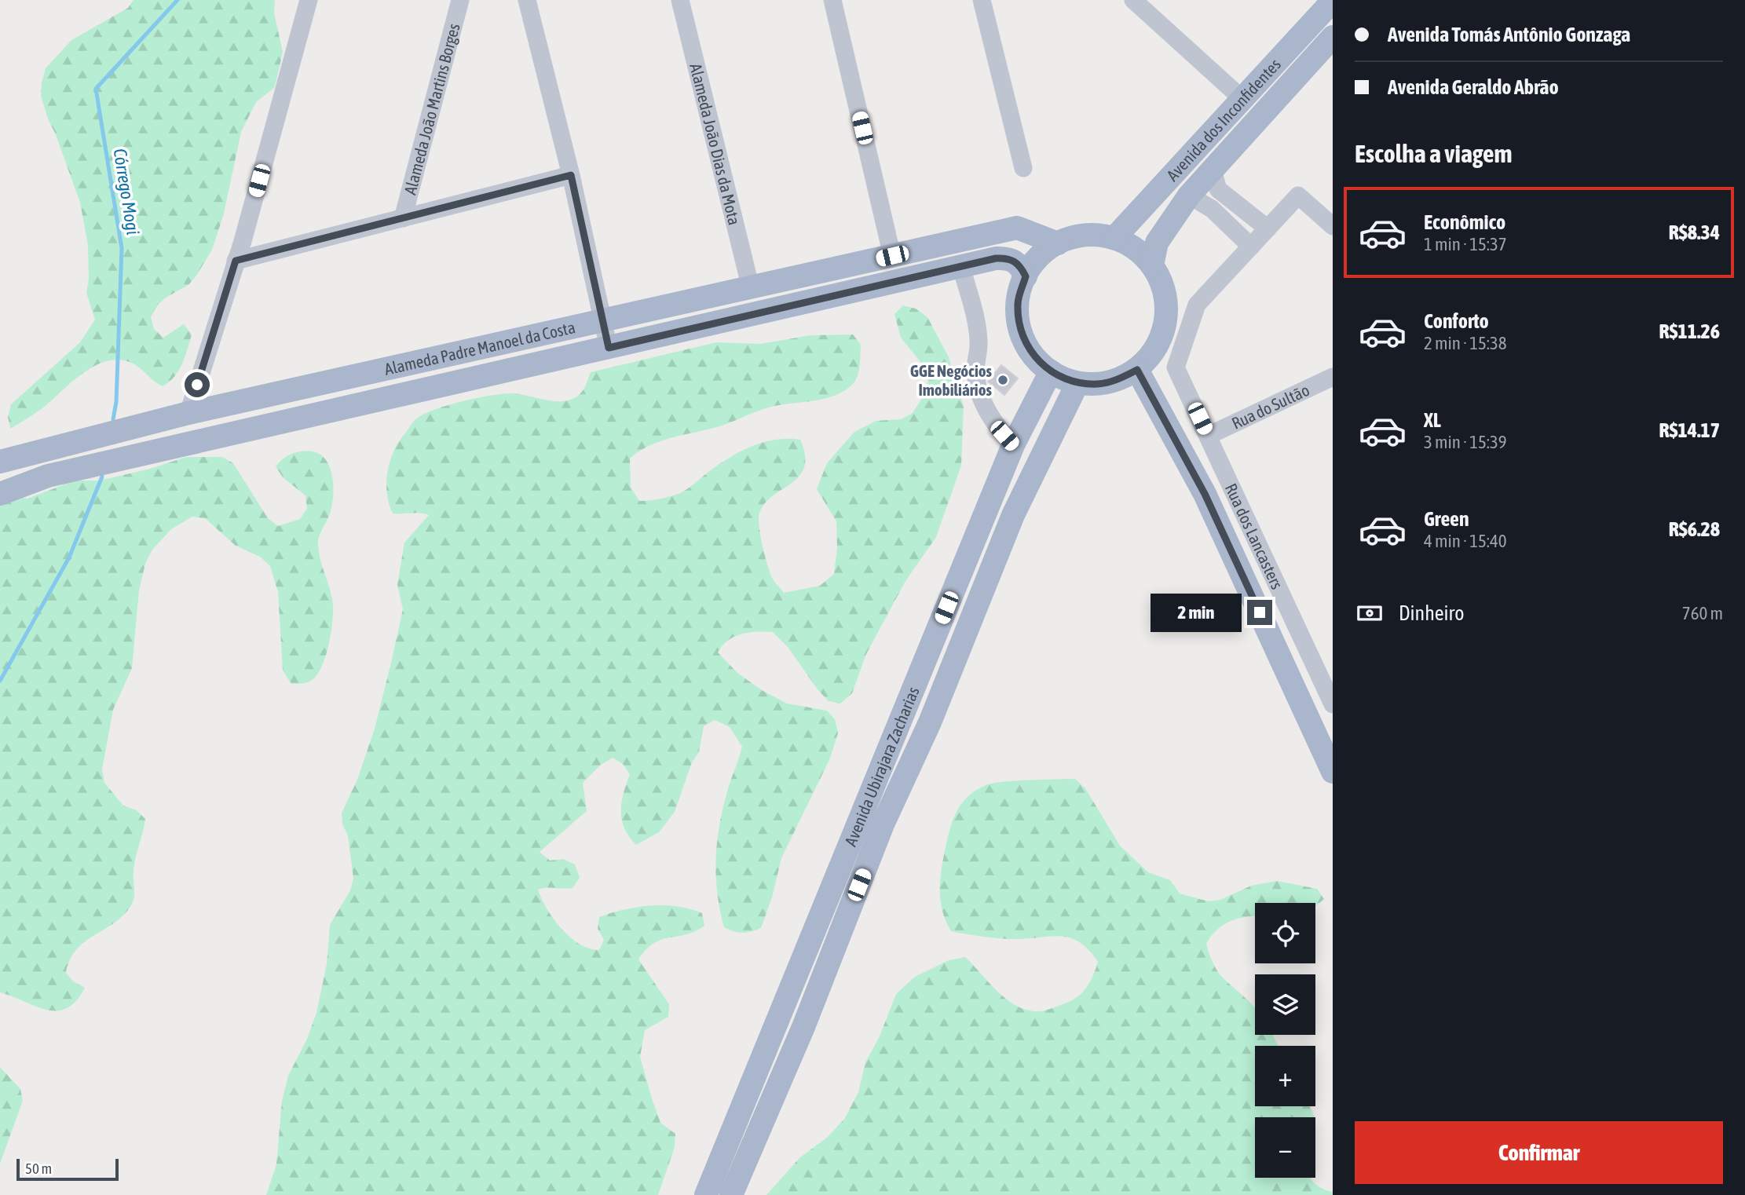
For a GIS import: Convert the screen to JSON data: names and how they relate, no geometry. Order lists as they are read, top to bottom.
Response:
{
  "streets": {
    "main road": ["Avenida dos Inconfidentes", "Alameda Padre Manoel da Costa", "Avenida Ubirajara Zacharias"],
    "street": [
      "Alameda João Martins Borges",
      "Alameda João Dias da Mota",
      "Rua do Sultão",
      "Rua dos Lancasters"
    ]
  },
  "crossings": [
    ["Avenida dos Inconfidentes", "Alameda Padre Manoel da Costa"],
    ["Avenida dos Inconfidentes", "Avenida Ubirajara Zacharias"],
    ["Alameda João Dias da Mota", "Alameda Padre Manoel da Costa"],
    ["Alameda Padre Manoel da Costa", "Avenida Ubirajara Zacharias"],
    ["Rua do Sultão", "Rua dos Lancasters"]
  ],
  "water": ["Córrego Mogi"],
  "places": ["GGE Negócios Imobiliários"],
  "scale_bar": "50 m",
  "page": {
    "banner": ["Avenida Tomás Antônio Gonzaga", "Avenida Geraldo Abrão"],
    "heading": "Escolha a viagem",
    "list": [
      {
        "name": "Econômico",
        "note": "1 min · 15:37",
        "value": "R$8.34"
      },
      {
        "name": "Conforto",
        "note": "2 min · 15:38",
        "value": "R$11.26"
      },
      {
        "name": "XL",
        "note": "3 min · 15:39",
        "value": "R$14.17"
      },
      {
        "name": "Green",
        "note": "4 min · 15:40",
        "value": "R$6.28"
      }
    ],
    "pay": ["Dinheiro", "760 m"],
    "bubble": "2 min",
    "map_buttons": ["+", "−"],
    "buttons": "Confirmar",
    "scale": "50 m"
  }
}
